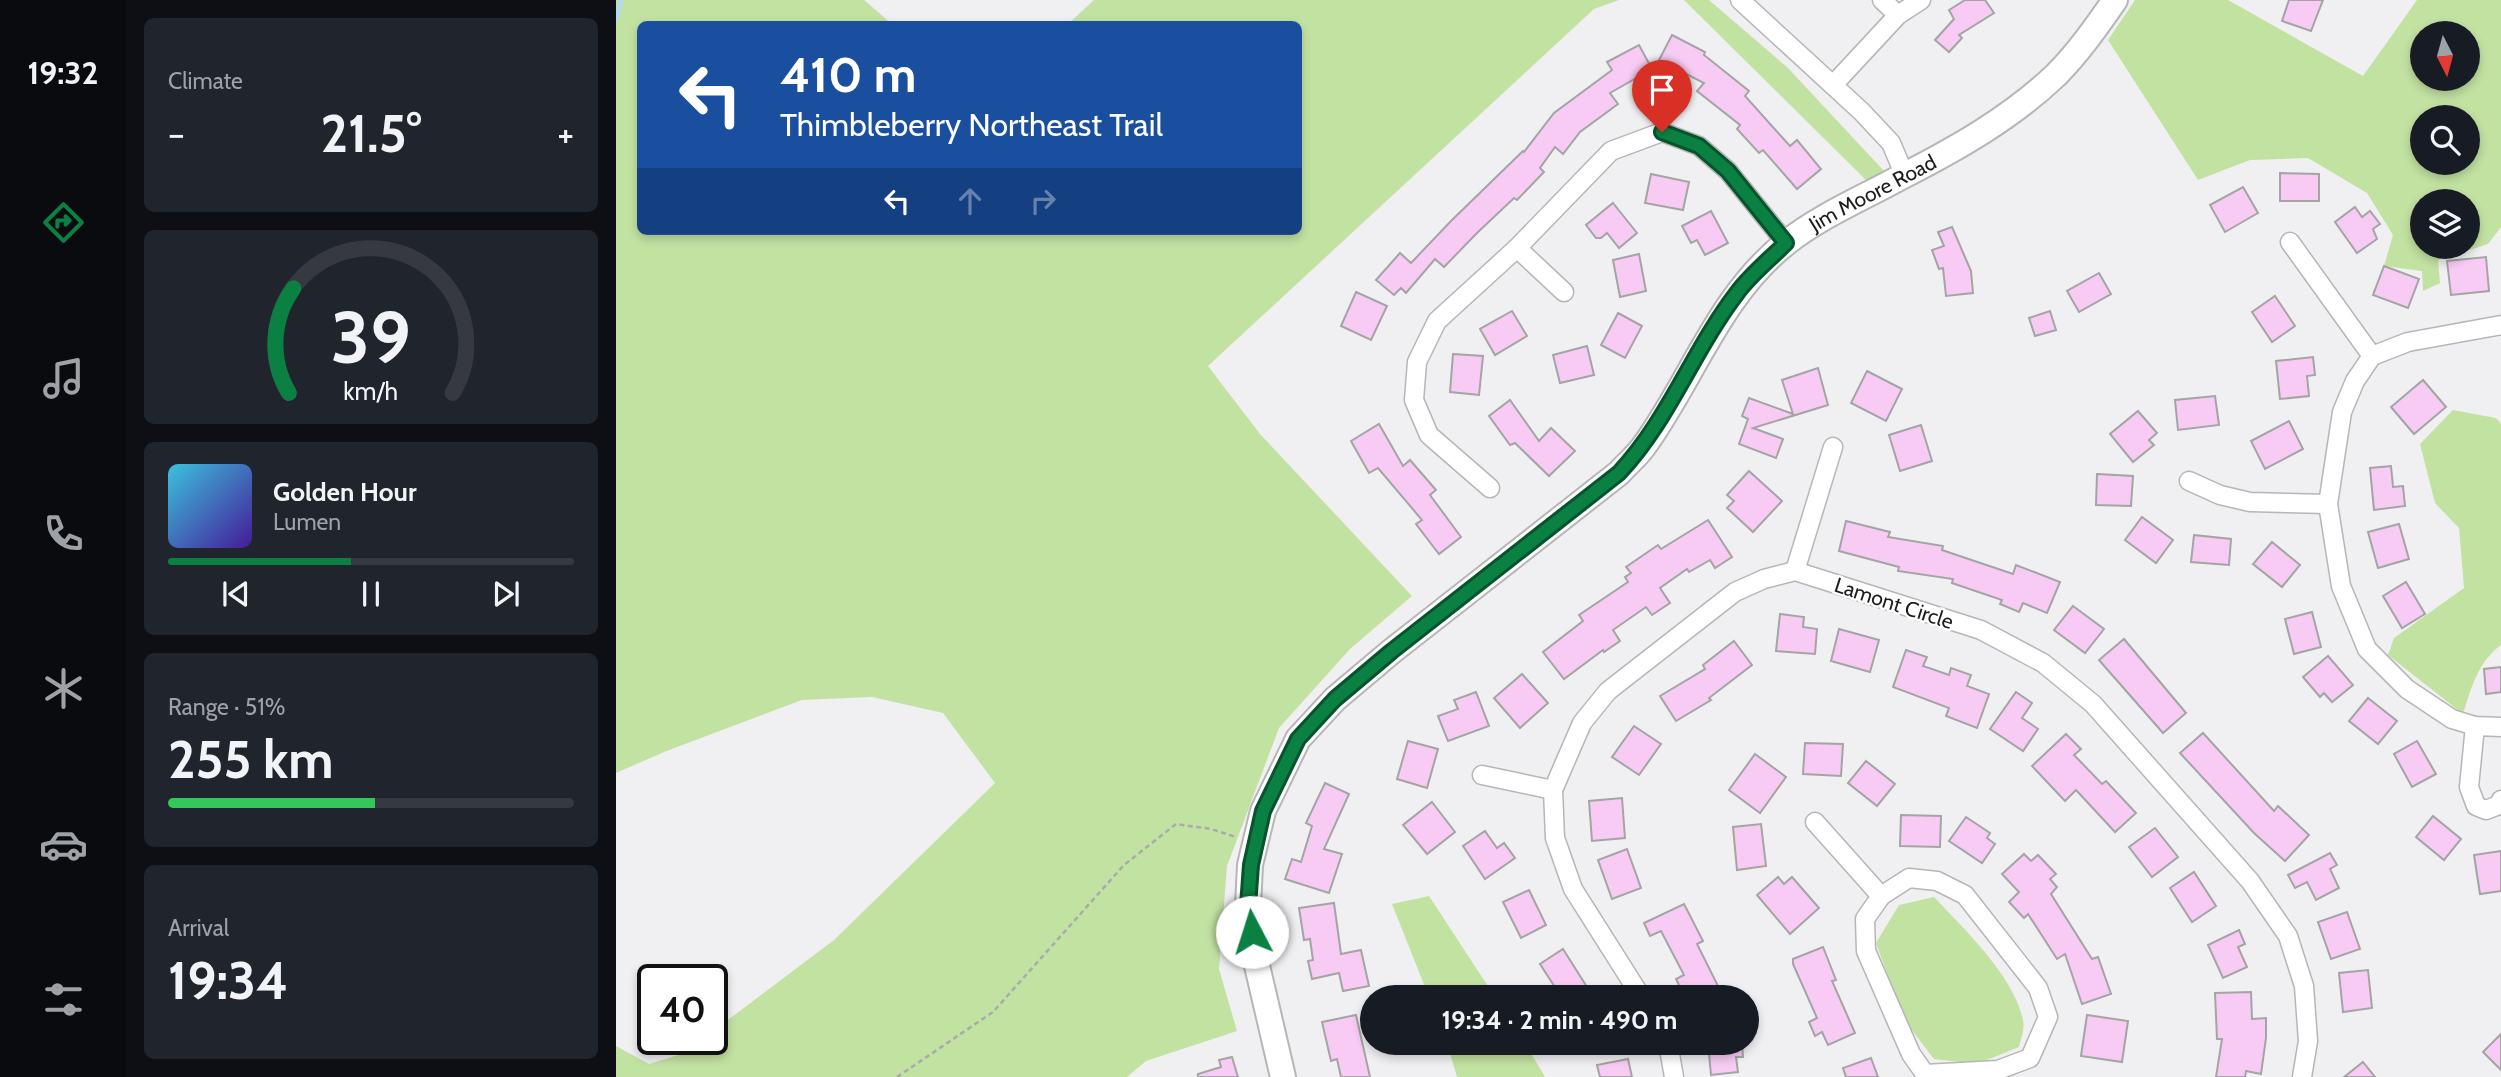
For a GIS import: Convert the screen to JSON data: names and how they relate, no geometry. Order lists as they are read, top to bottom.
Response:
{
  "streets": {
    "street": ["Jim Moore Road", "Lamont Circle"]
  },
  "north": "bottom",
  "page": {
    "tabs": "19:32",
    "tile": [
      "Climate",
      ["Range · 51%", "255 km"],
      ["Arrival", "19:34"]
    ],
    "turn": ["410 m", "Thimbleberry Northeast Trail"],
    "heat": ["−", "21.5°", "+"],
    "song": ["Golden Hour", "Lumen"],
    "limit": "40",
    "trip": "19:34 · 2 min · 490 m",
    "gauge": ["39", "km/h"]
  }
}
